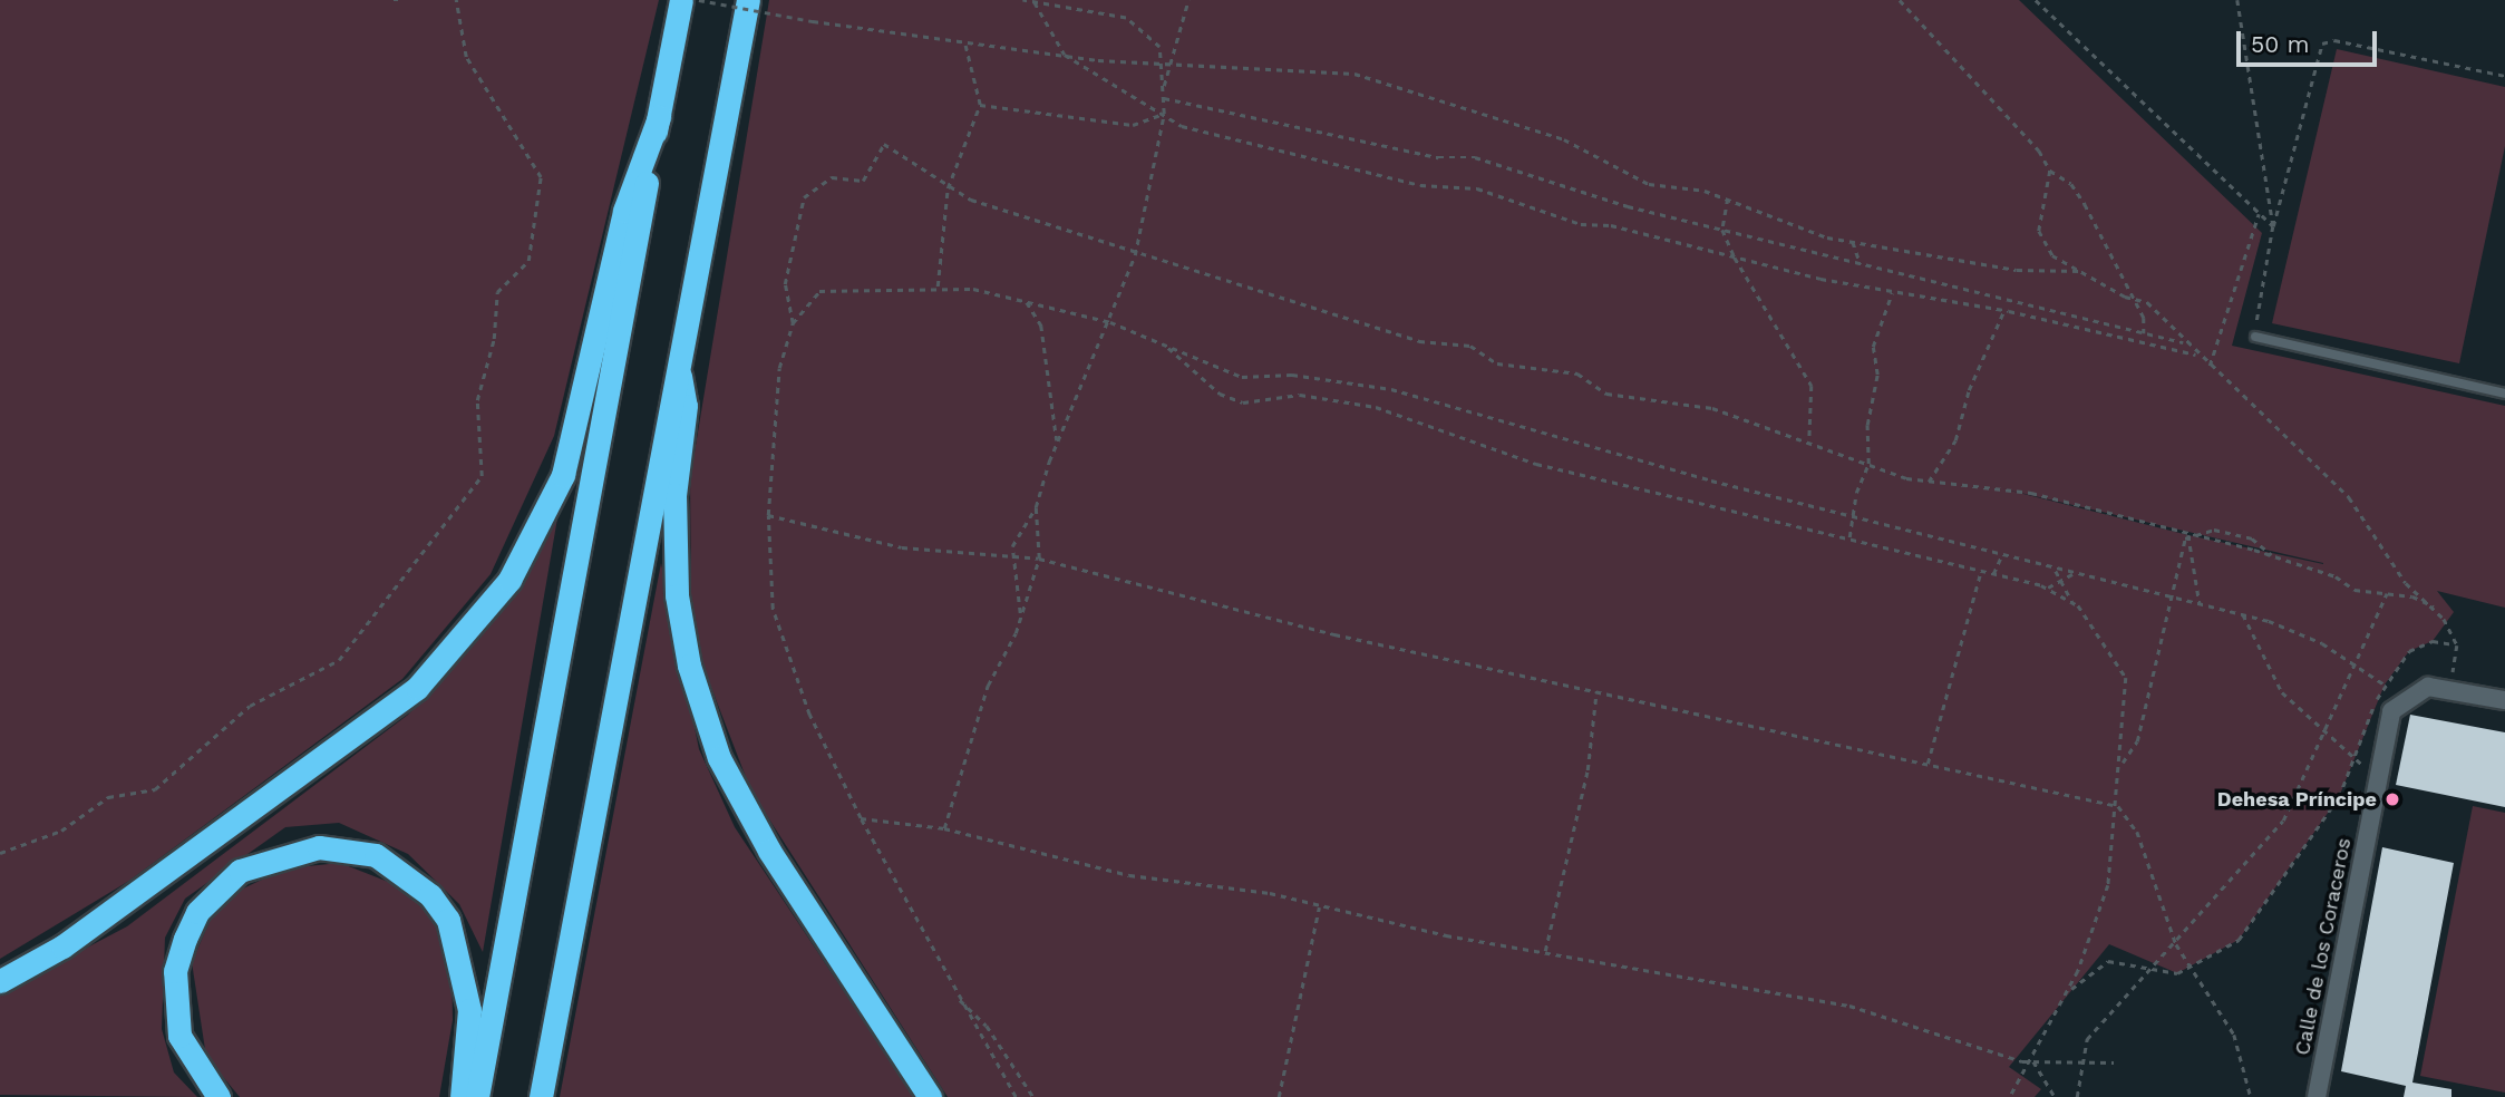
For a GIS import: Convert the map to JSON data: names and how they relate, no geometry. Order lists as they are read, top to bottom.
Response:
{
  "streets": {
    "street": ["Calle de los Coraceros"]
  },
  "places": ["Dehesa Príncipe"],
  "scale_bar": "50 m"
}
